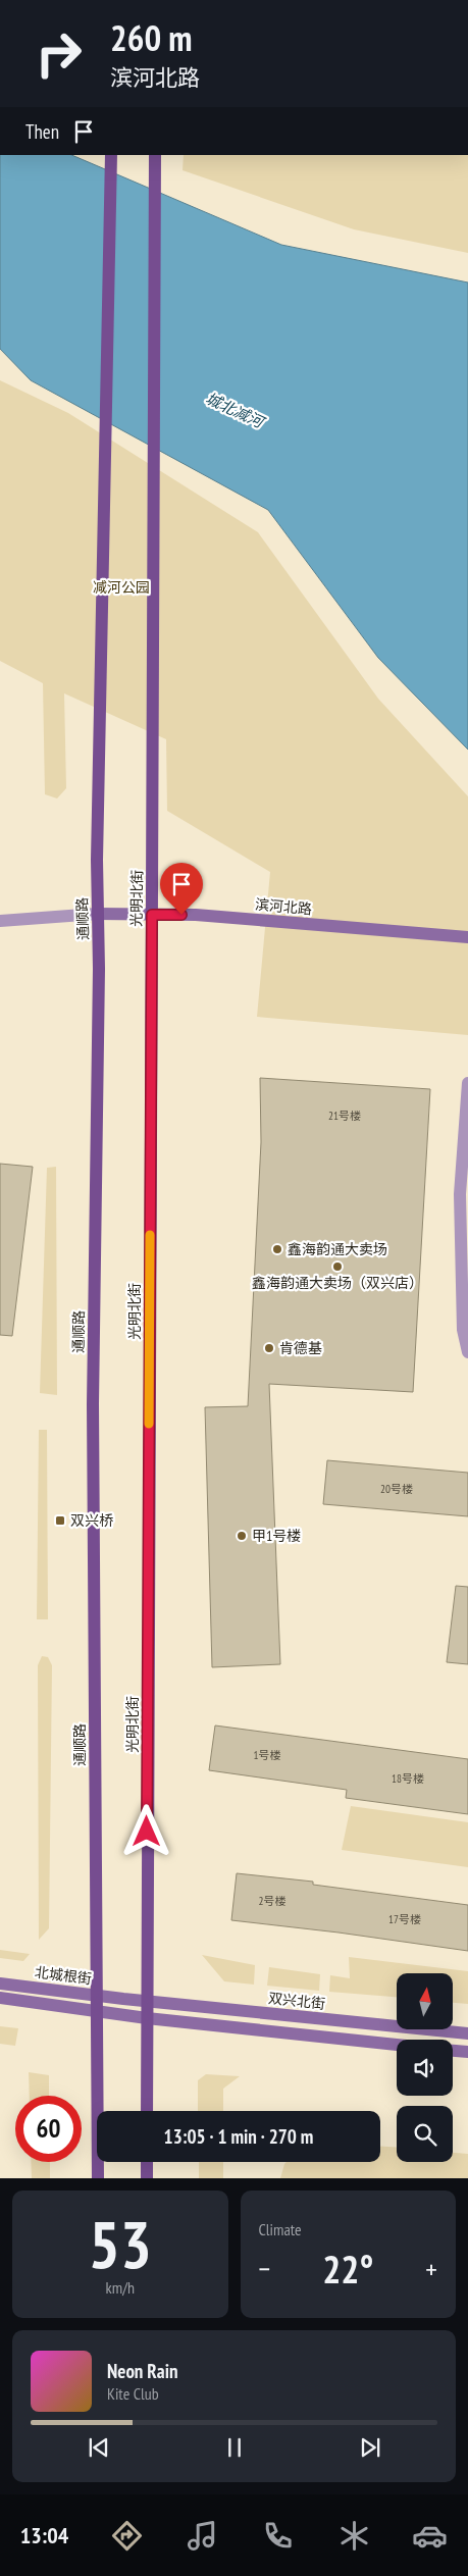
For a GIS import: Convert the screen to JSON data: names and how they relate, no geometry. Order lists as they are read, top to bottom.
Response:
{
  "streets": {
    "main road": ["光明北街", "通顺路"],
    "street": ["滨河北路", "北城根街", "双兴北街"]
  },
  "crossings": [
    ["光明北街", "滨河北路"],
    ["光明北街", "双兴北街"],
    ["滨河北路", "通顺路"],
    ["通顺路", "北城根街"],
    ["北城根街", "双兴北街"]
  ],
  "water": ["城北减河"],
  "parks": ["减河公园"],
  "places": {
    "other": [
      "鑫海韵通大卖场",
      "鑫海韵通大卖场（双兴店）",
      "肯德基",
      "甲1号楼"
    ],
    "transit": ["双兴桥"]
  },
  "house_numbers": [
    "21号楼",
    "20号楼",
    "1号楼",
    "18号楼",
    "2号楼",
    "17号楼"
  ],
  "north": "top",
  "page": {
    "turn": ["260 m", "滨河北路"],
    "then": "Then",
    "limit": "60",
    "trip": "13:05 · 1 min · 270 m",
    "tile": [
      ["53", "km/h"],
      "Climate"
    ],
    "heat": ["−", "22°", "+"],
    "song": ["Neon Rain", "Kite Club"],
    "tabs": "13:04"
  }
}
